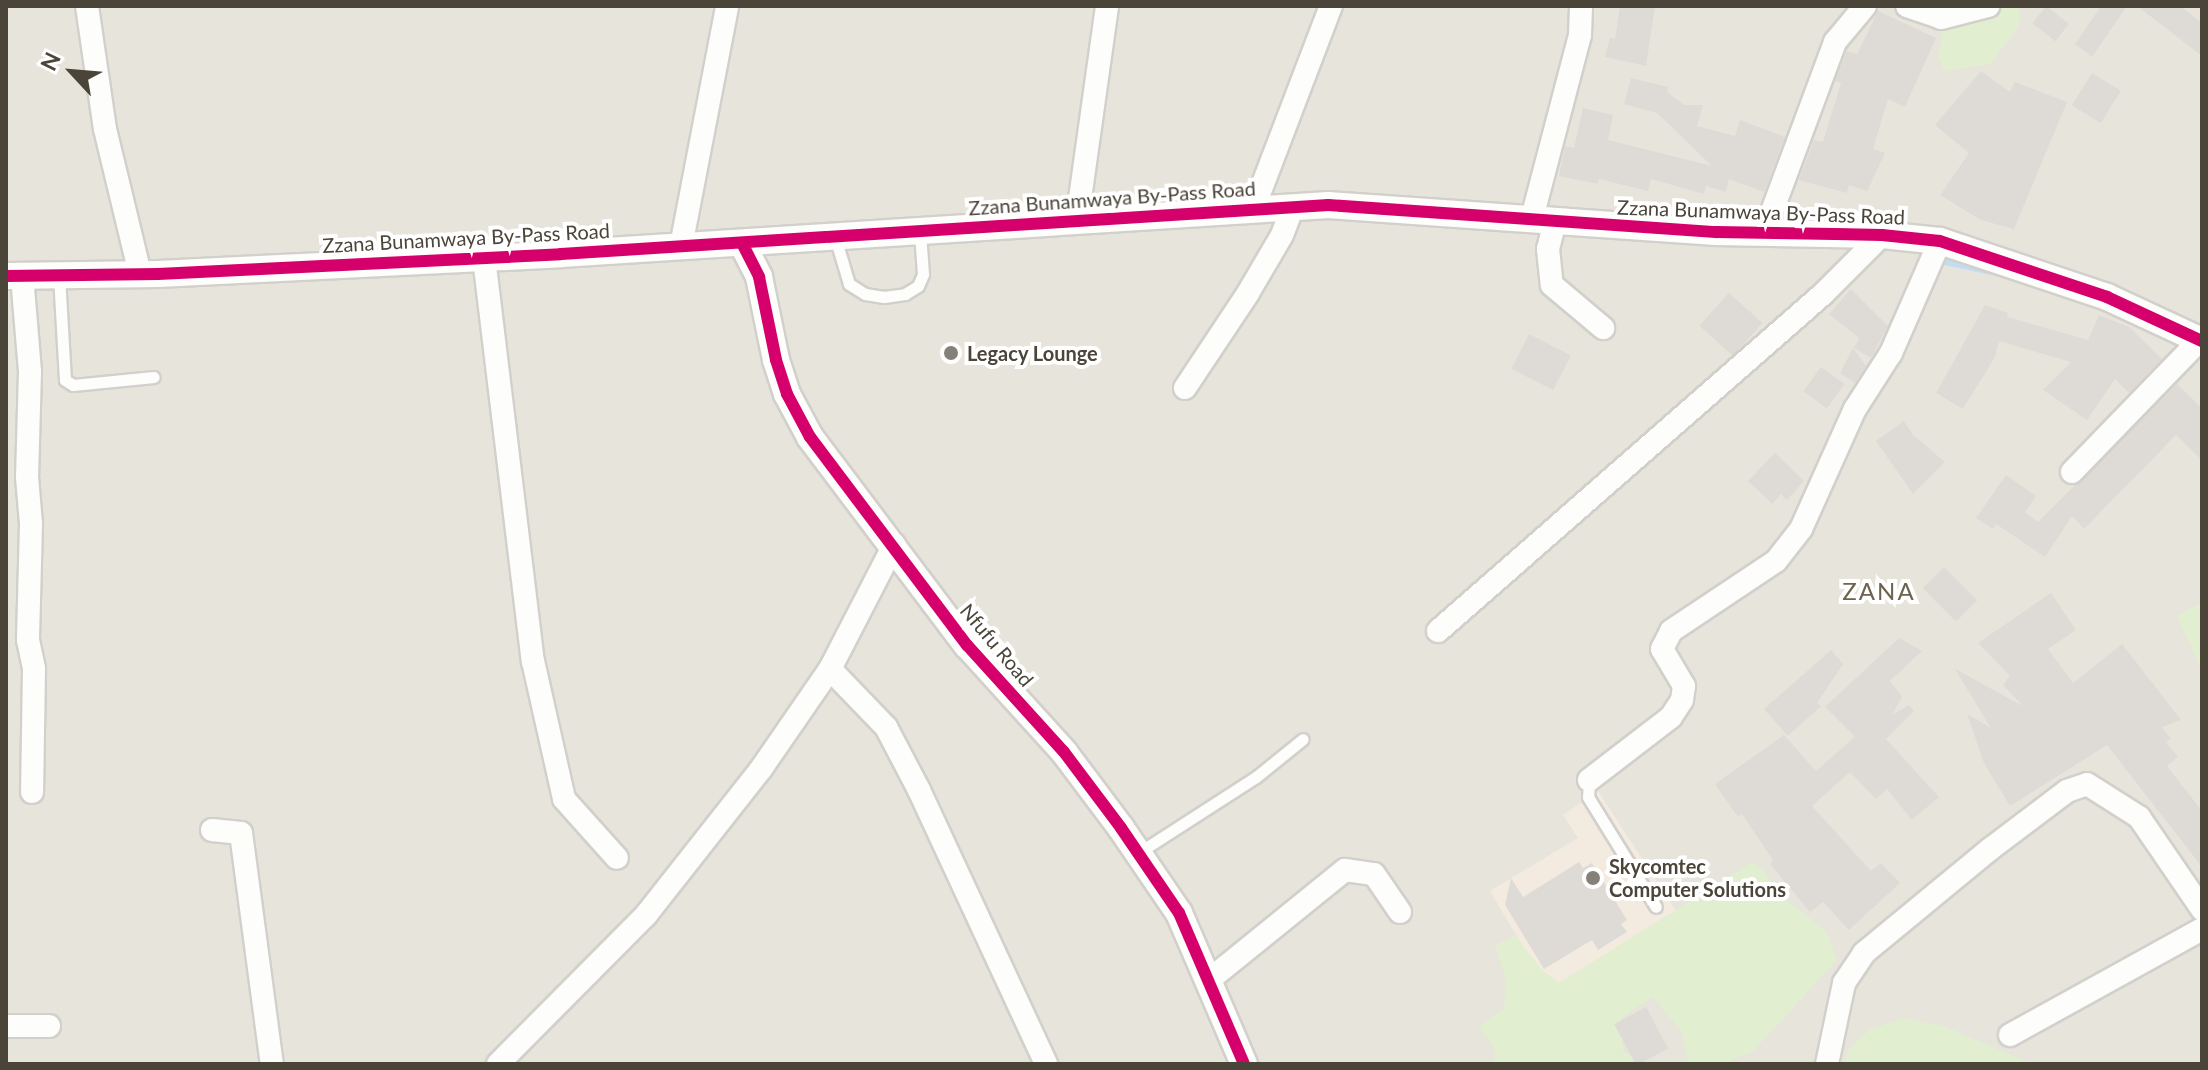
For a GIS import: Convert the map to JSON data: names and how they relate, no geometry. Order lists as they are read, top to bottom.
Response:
{
  "streets": {
    "street": ["Zzana Bunamwaya By-Pass Road", "Nfufu Road"]
  },
  "crossings": [
    ["Zzana Bunamwaya By-Pass Road", "Nfufu Road"]
  ],
  "districts": ["ZANA"],
  "places": ["Legacy Lounge", "Skycomtec Computer Solutions"],
  "north": "top left"
}
